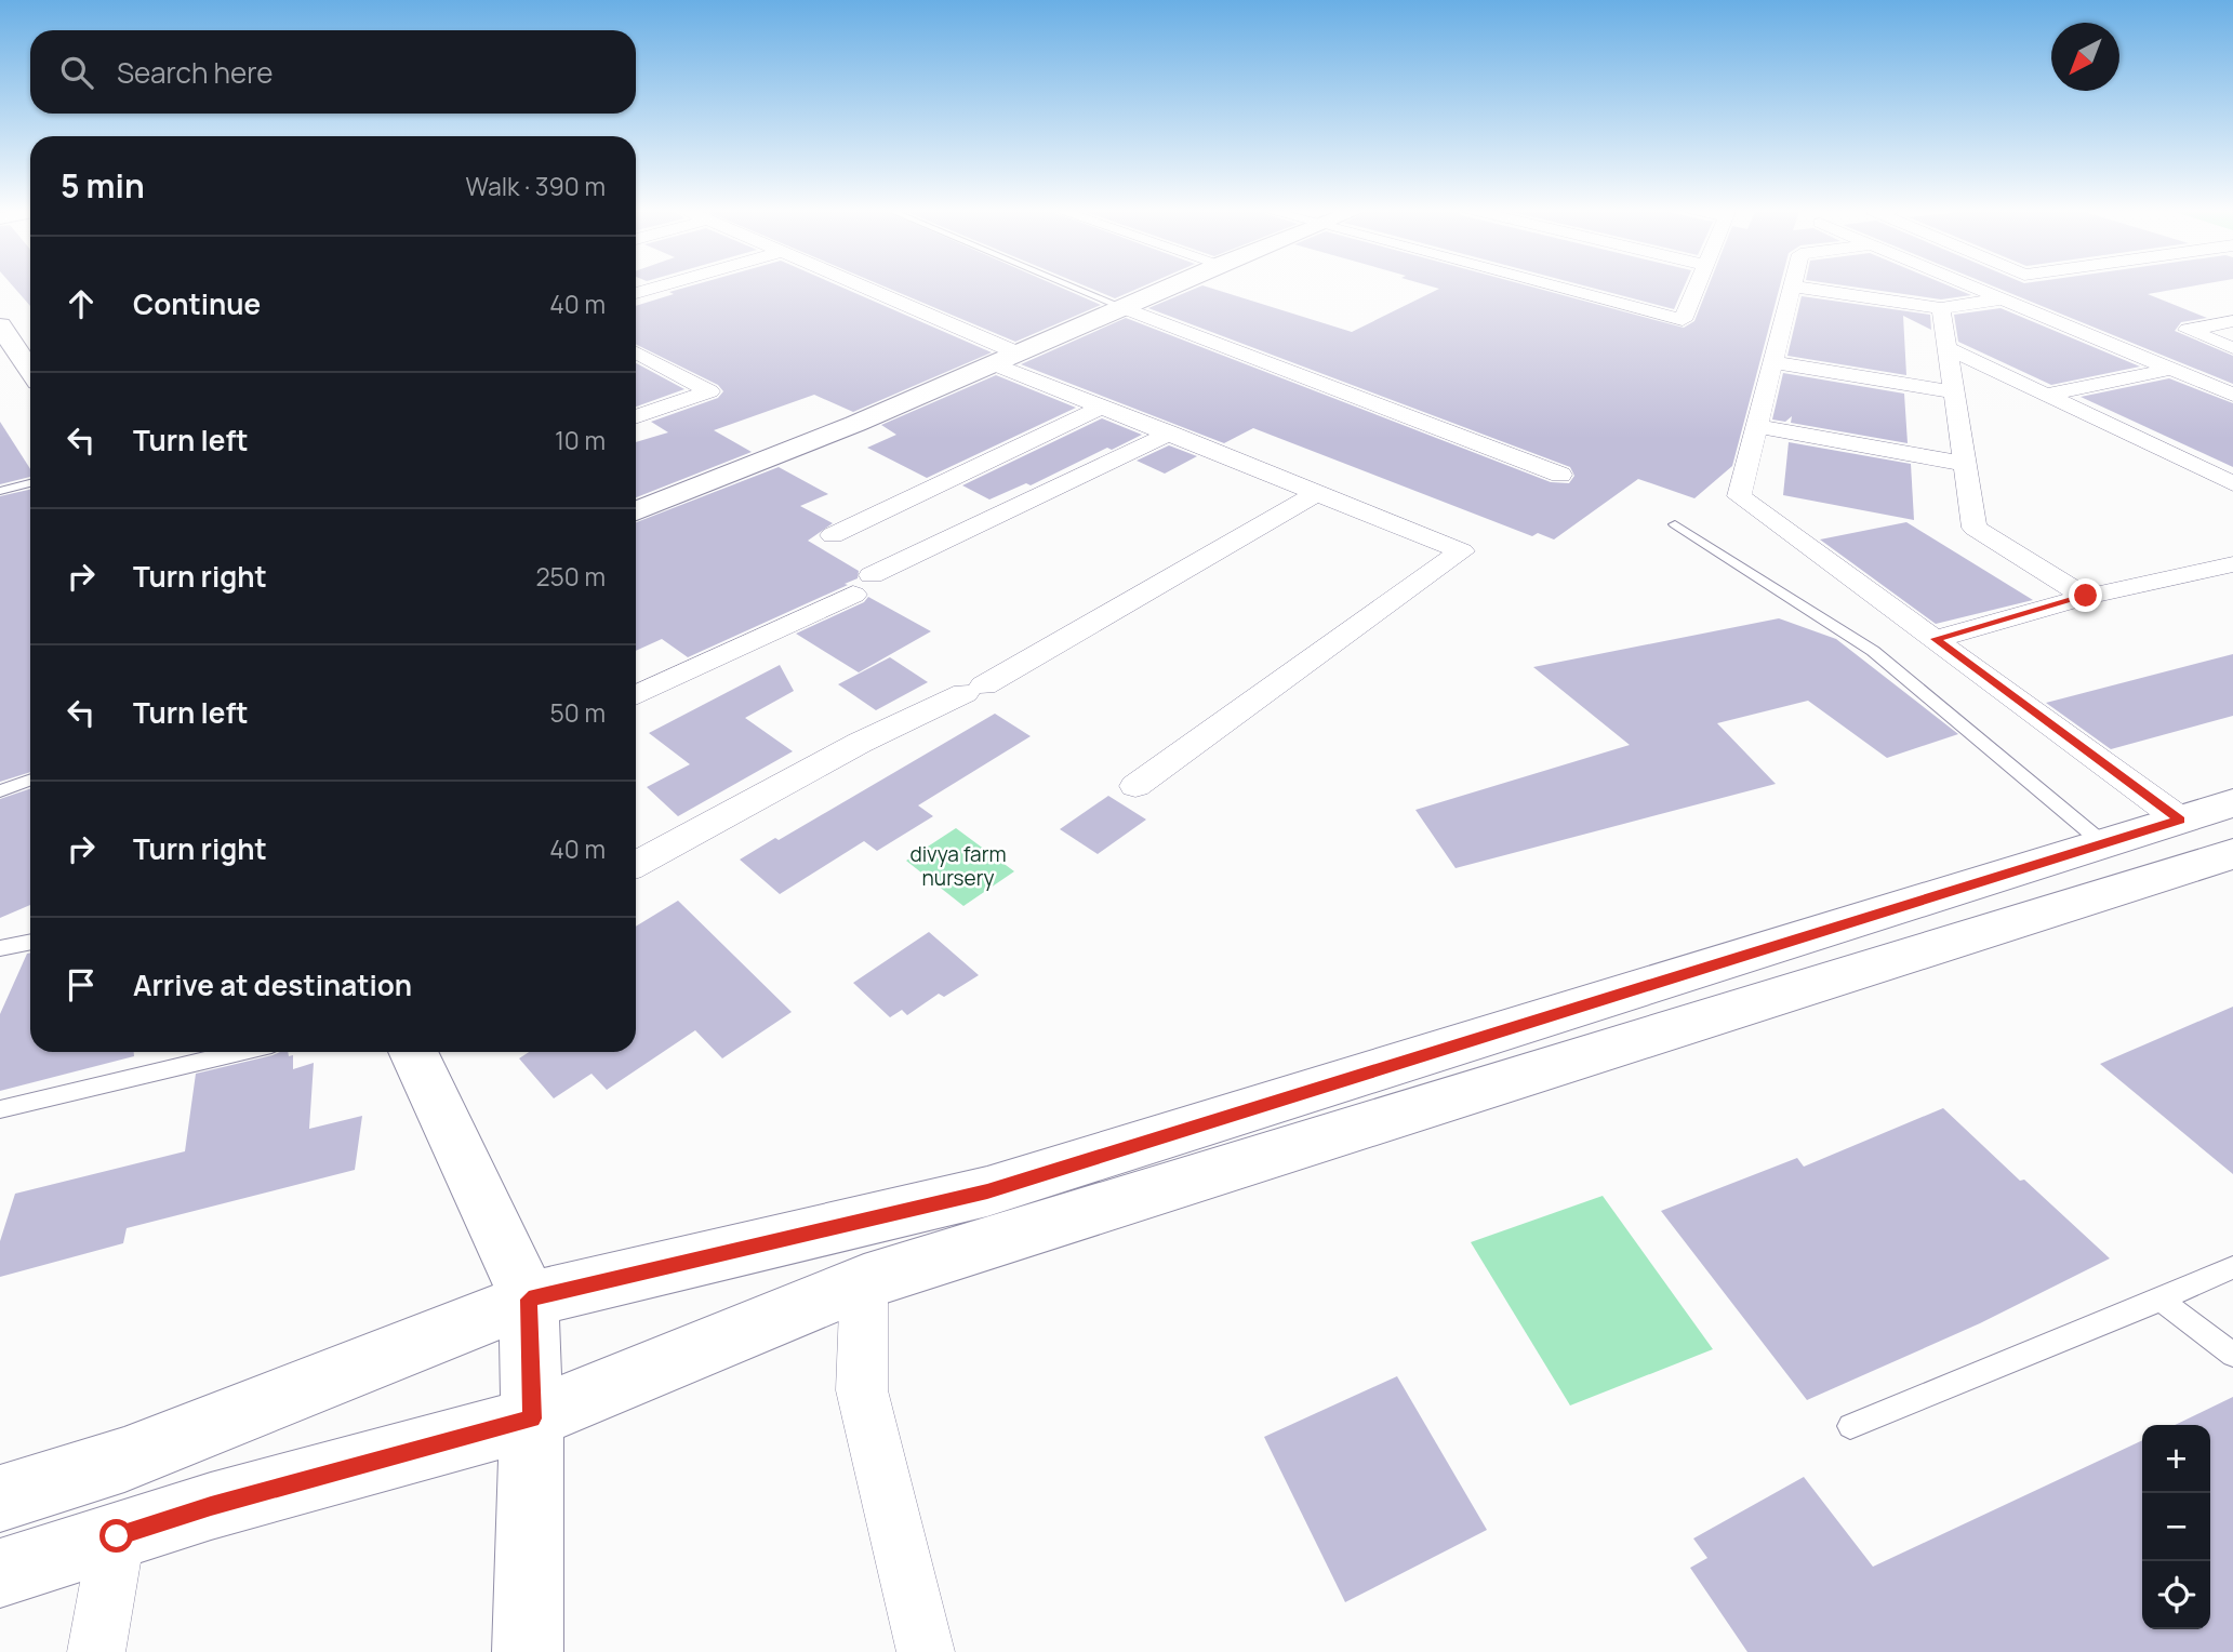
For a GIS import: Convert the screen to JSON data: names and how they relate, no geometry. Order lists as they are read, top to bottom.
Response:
{
  "parks": ["divya farm nursery"],
  "north": "bottom left",
  "page": {
    "search": "Search here",
    "heading": ["5 min", "Walk · 390 m"],
    "list": [
      ["Continue", "40 m"],
      ["Turn left", "10 m"],
      ["Turn right", "250 m"],
      ["Turn left", "50 m"],
      ["Turn right", "40 m"],
      "Arrive at destination"
    ],
    "map_buttons": ["+", "−"]
  }
}
